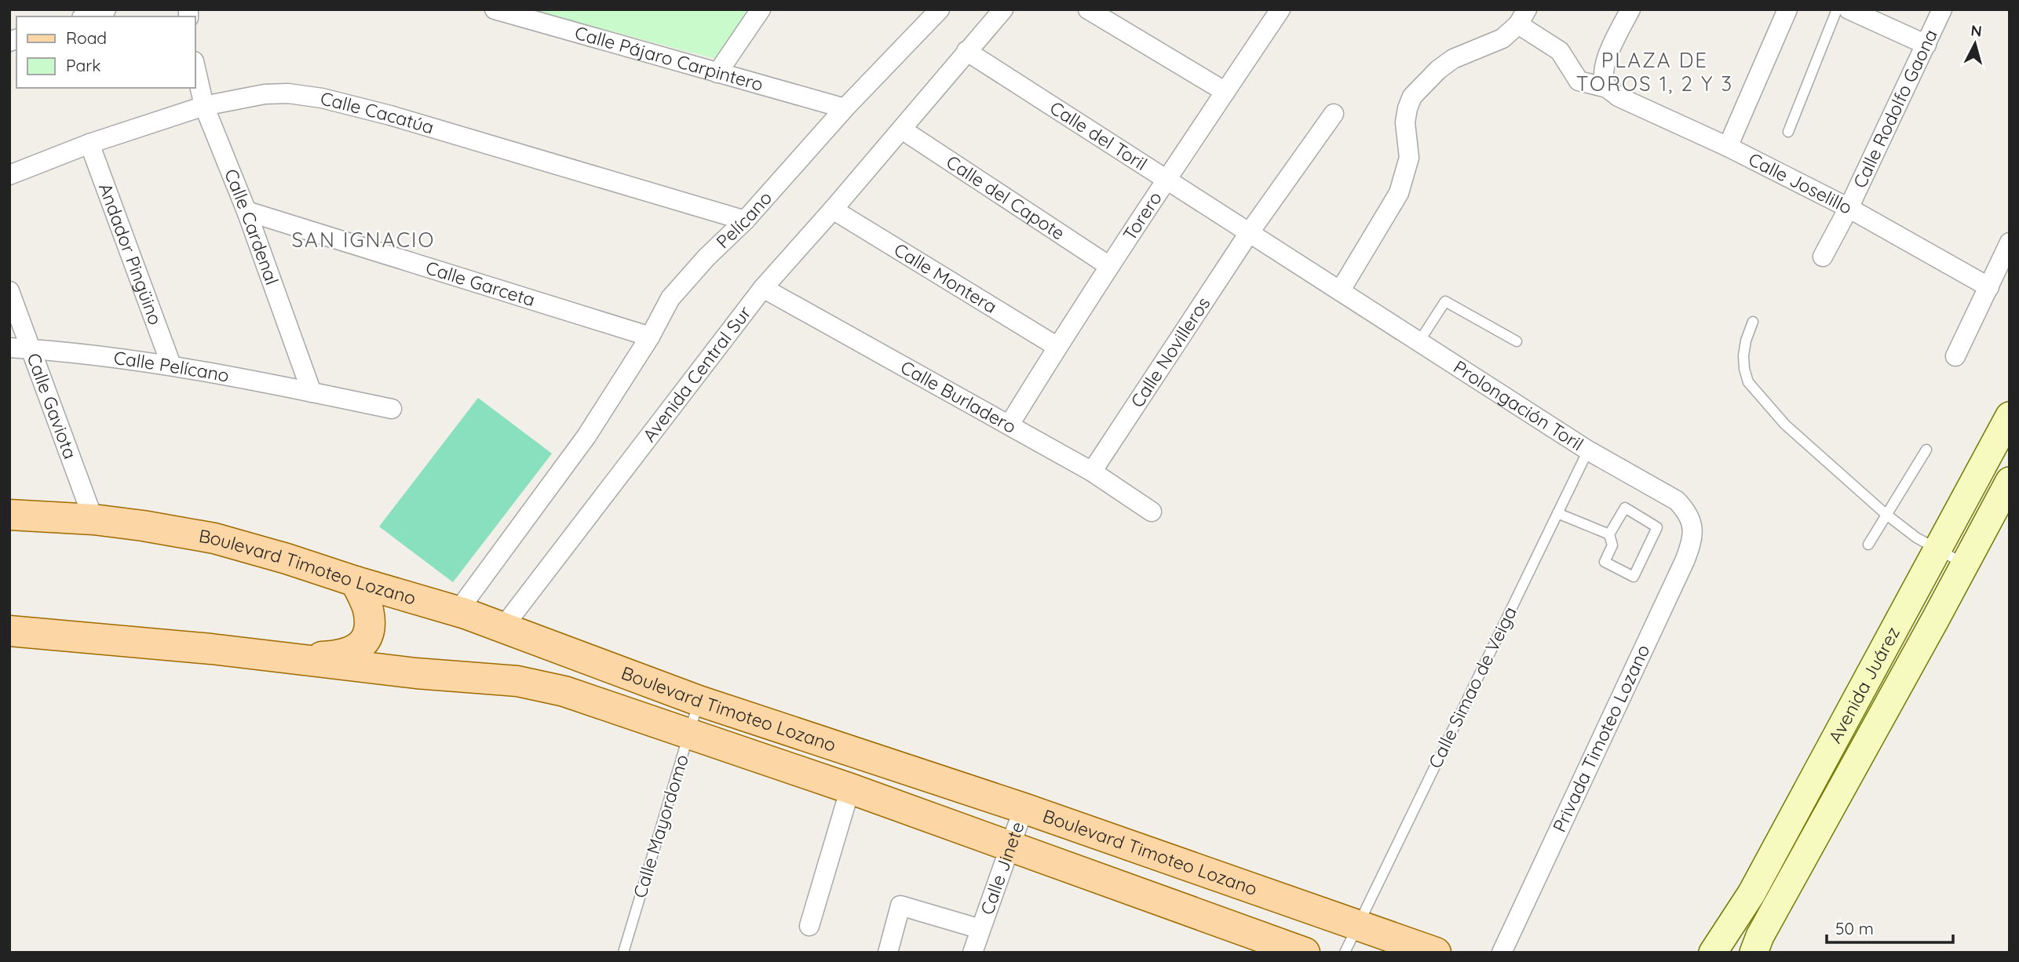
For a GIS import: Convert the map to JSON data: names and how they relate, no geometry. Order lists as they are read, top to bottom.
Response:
{
  "streets": {
    "main road": ["Boulevard Timoteo Lozano", "Avenida Juárez"],
    "street": [
      "Calle Pájaro Carpintero",
      "Calle Rodolfo Gaona",
      "Calle Cacatúa",
      "Calle del Toril",
      "Calle Joselillo",
      "Calle del Capote",
      "Torero",
      "Pelícano",
      "Calle Cardenal",
      "Andador Pingüino",
      "Calle Montera",
      "Calle Garceta",
      "Calle Novilleros",
      "Calle Pelícano",
      "Avenida Central Sur",
      "Calle Burladero",
      "Prolongación Toril",
      "Calle Gaviota",
      "Privada Timoteo Lozano",
      "Calle Jinete"
    ],
    "lane": ["Calle Simao de Veiga", "Calle Mayordomo"]
  },
  "crossings": [
    ["Calle Pájaro Carpintero", "Pelícano"],
    ["Calle Rodolfo Gaona", "Calle Joselillo"],
    ["Calle Cacatúa", "Pelícano"],
    ["Calle Cacatúa", "Calle Cardenal"],
    ["Calle Cacatúa", "Andador Pingüino"],
    ["Calle del Toril", "Torero"],
    ["Calle del Toril", "Calle Novilleros"],
    ["Calle del Toril", "Avenida Central Sur"],
    ["Calle del Toril", "Prolongación Toril"],
    ["Calle del Capote", "Torero"],
    ["Calle del Capote", "Avenida Central Sur"],
    ["Torero", "Calle Montera"],
    ["Torero", "Calle Burladero"],
    ["Pelícano", "Calle Garceta"],
    ["Pelícano", "Avenida Central Sur"],
    ["Pelícano", "Boulevard Timoteo Lozano"],
    ["Calle Cardenal", "Calle Garceta"],
    ["Calle Cardenal", "Calle Pelícano"],
    ["Andador Pingüino", "Calle Pelícano"],
    ["Calle Montera", "Avenida Central Sur"],
    ["Calle Novilleros", "Calle Burladero"],
    ["Calle Pelícano", "Calle Gaviota"],
    ["Avenida Central Sur", "Calle Burladero"],
    ["Avenida Central Sur", "Boulevard Timoteo Lozano"],
    ["Prolongación Toril", "Calle Simao de Veiga"],
    ["Prolongación Toril", "Privada Timoteo Lozano"],
    ["Calle Gaviota", "Boulevard Timoteo Lozano"],
    ["Boulevard Timoteo Lozano", "Calle Simao de Veiga"],
    ["Boulevard Timoteo Lozano", "Calle Mayordomo"],
    ["Boulevard Timoteo Lozano", "Calle Jinete"]
  ],
  "districts": ["PLAZA DE TOROS 1, 2 Y 3", "SAN IGNACIO"],
  "legend": ["Road", "Park"],
  "scale_bar": "50 m",
  "north": "top"
}
